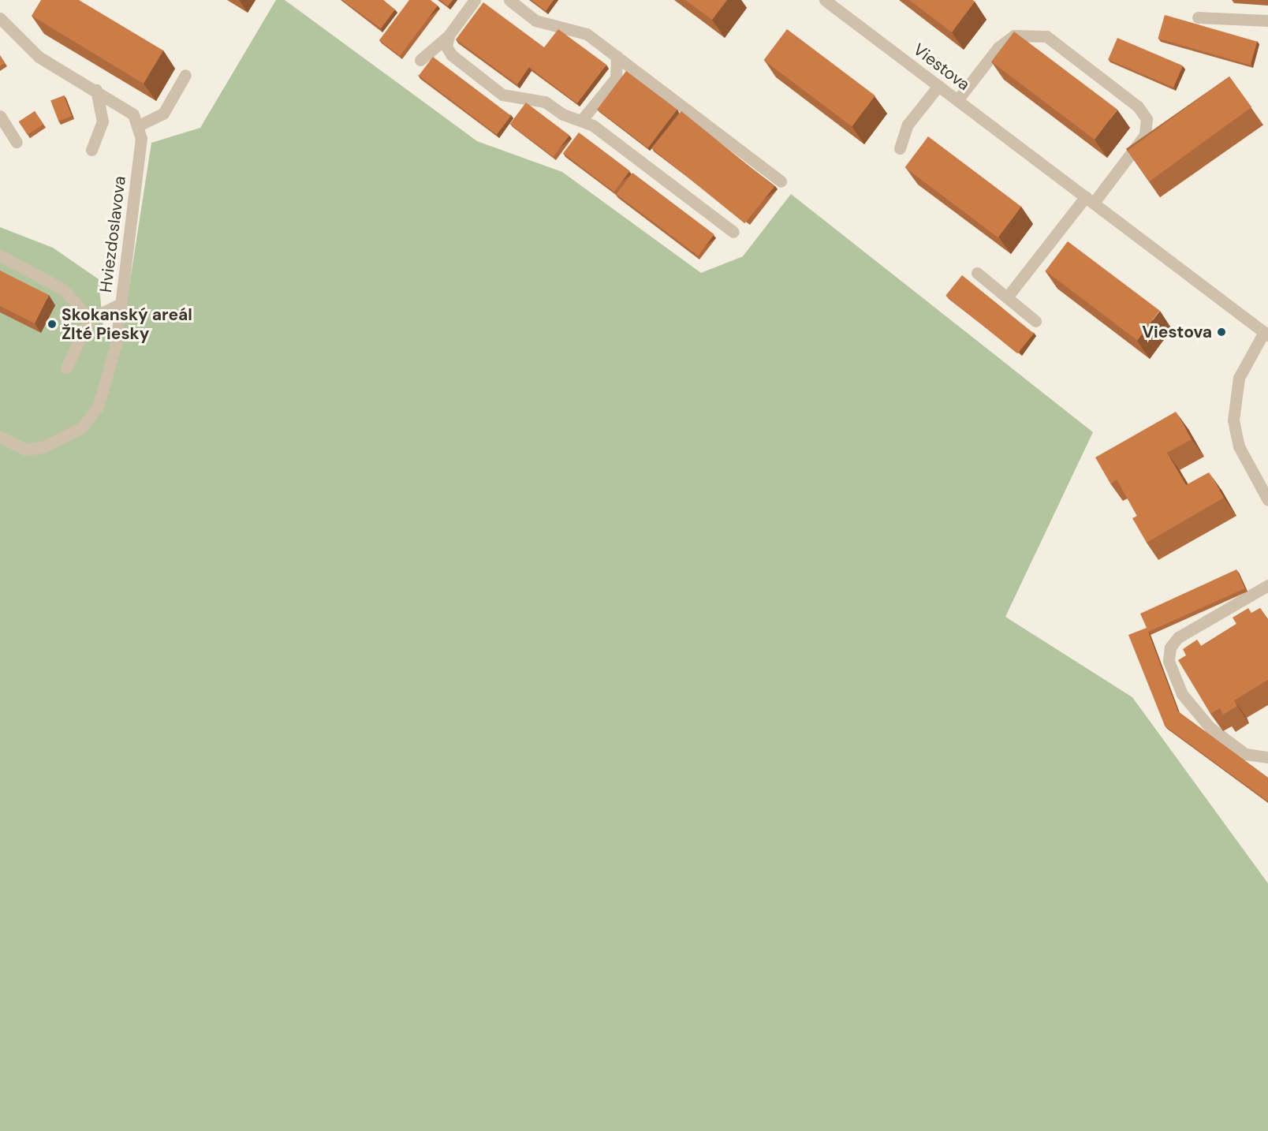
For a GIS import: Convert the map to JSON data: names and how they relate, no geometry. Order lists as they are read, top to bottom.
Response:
{
  "streets": {
    "street": ["Viestova", "Hviezdoslavova"]
  },
  "places": ["Skokanský areál Žlté Piesky", "Viestova"]
}
